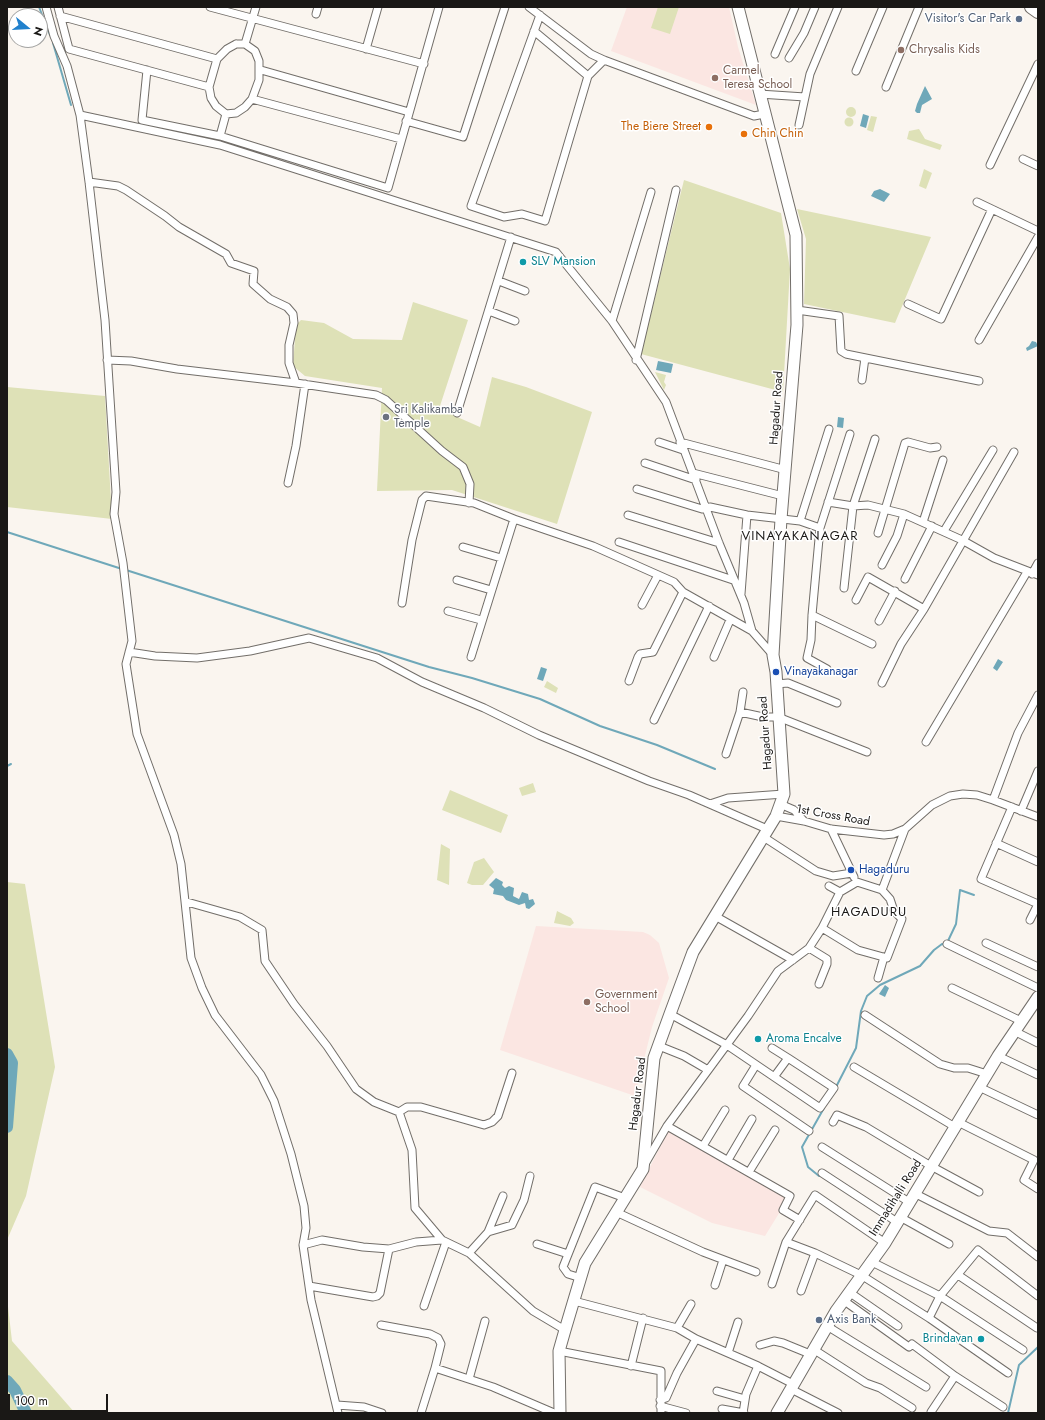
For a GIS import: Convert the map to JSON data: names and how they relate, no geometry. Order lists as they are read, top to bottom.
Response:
{
  "streets": {
    "street": ["Hagadur Road", "1st Cross Road", "Immadihalli Road"]
  },
  "crossings": [
    ["Hagadur Road", "1st Cross Road"]
  ],
  "districts": ["VINAYAKANAGAR", "HAGADURU"],
  "places": [
    "Visitor's Car Park",
    "Chrysalis Kids",
    "Carmel Teresa School",
    "The Biere Street",
    "Chin Chin",
    "SLV Mansion",
    "Sri Kalikamba Temple",
    "Vinayakanagar",
    "Hagaduru",
    "Government School",
    "Aroma Encalve",
    "Axis Bank",
    "Brindavan"
  ],
  "scale_bar": "100 m",
  "north": "right"
}
